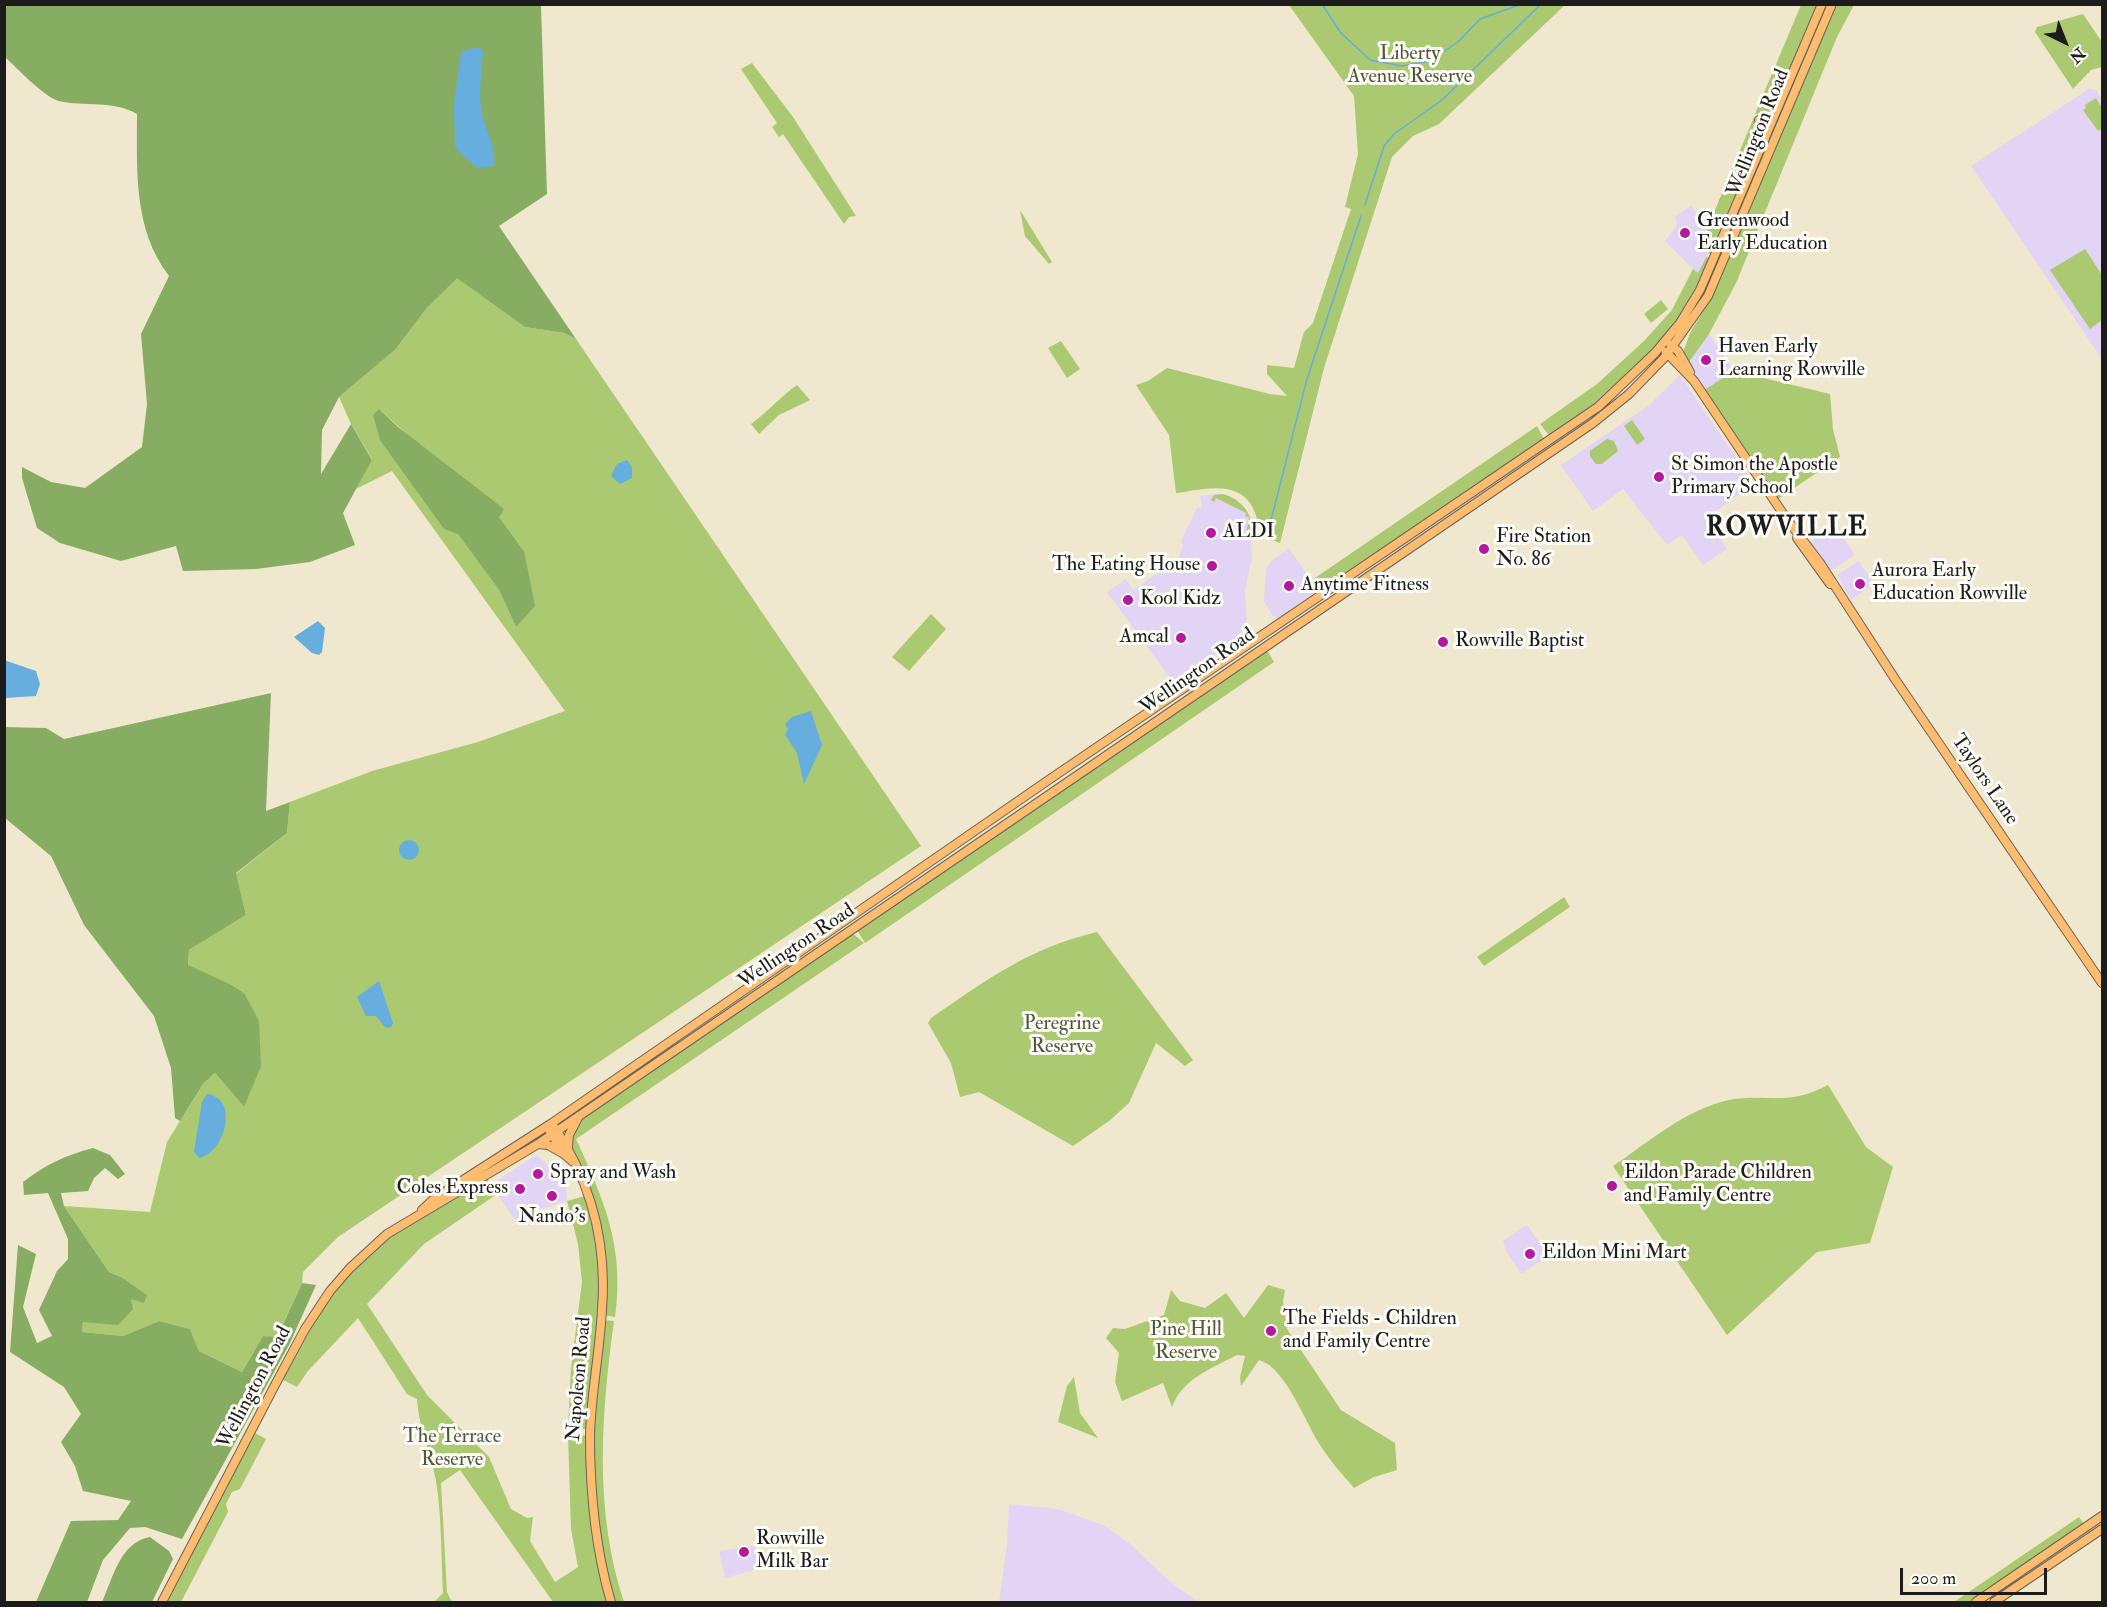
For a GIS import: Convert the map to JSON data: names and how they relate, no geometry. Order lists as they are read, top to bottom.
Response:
{
  "streets": {
    "main road": ["Wellington Road", "Taylors Lane", "Napoleon Road"]
  },
  "crossings": [
    ["Wellington Road", "Taylors Lane"],
    ["Wellington Road", "Napoleon Road"]
  ],
  "districts": ["ROWVILLE"],
  "parks": [
    "Liberty Avenue Reserve",
    "Peregrine Reserve",
    "Pine Hill Reserve",
    "The Terrace Reserve"
  ],
  "places": [
    "Greenwood Early Education",
    "Haven Early Learning Rowville",
    "St Simon the Apostle Primary School",
    "ALDI",
    "Fire Station No. 86",
    "The Eating House",
    "Aurora Early Education Rowville",
    "Anytime Fitness",
    "Kool Kidz",
    "Amcal",
    "Rowville Baptist",
    "Spray and Wash",
    "Eildon Parade Children and Family Centre",
    "Coles Express",
    "Nando's",
    "Eildon Mini Mart",
    "The Fields - Children and Family Centre",
    "Rowville Milk Bar"
  ],
  "scale_bar": "200 m",
  "north": "bottom right"
}
